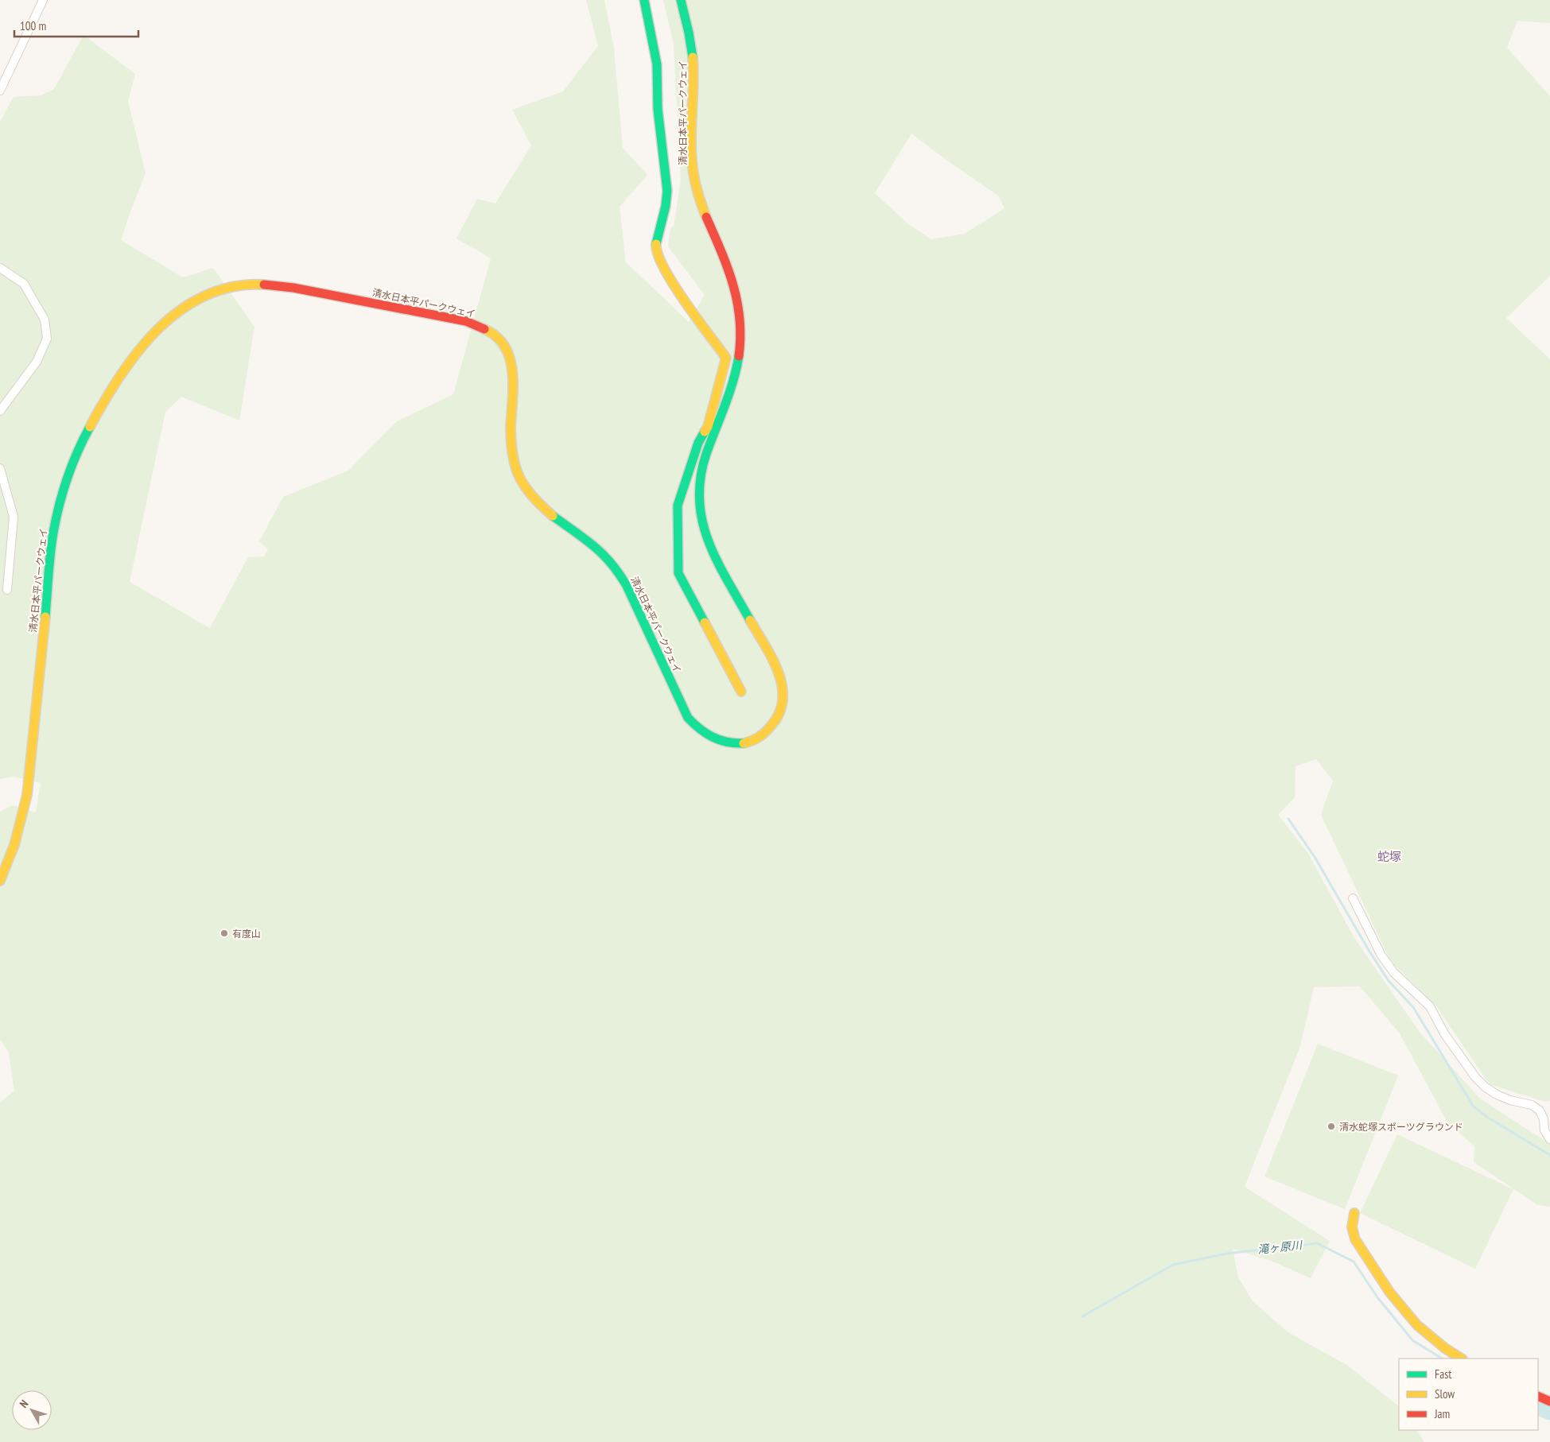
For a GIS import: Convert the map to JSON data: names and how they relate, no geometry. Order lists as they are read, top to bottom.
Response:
{
  "streets": {
    "street": ["清水日本平パークウェイ"]
  },
  "districts": ["蛇塚"],
  "water": ["滝ヶ原川"],
  "places": ["有度山", "清水蛇塚スポーツグラウンド"],
  "legend": ["Fast", "Slow", "Jam"],
  "scale_bar": "100 m",
  "north": "top left"
}
